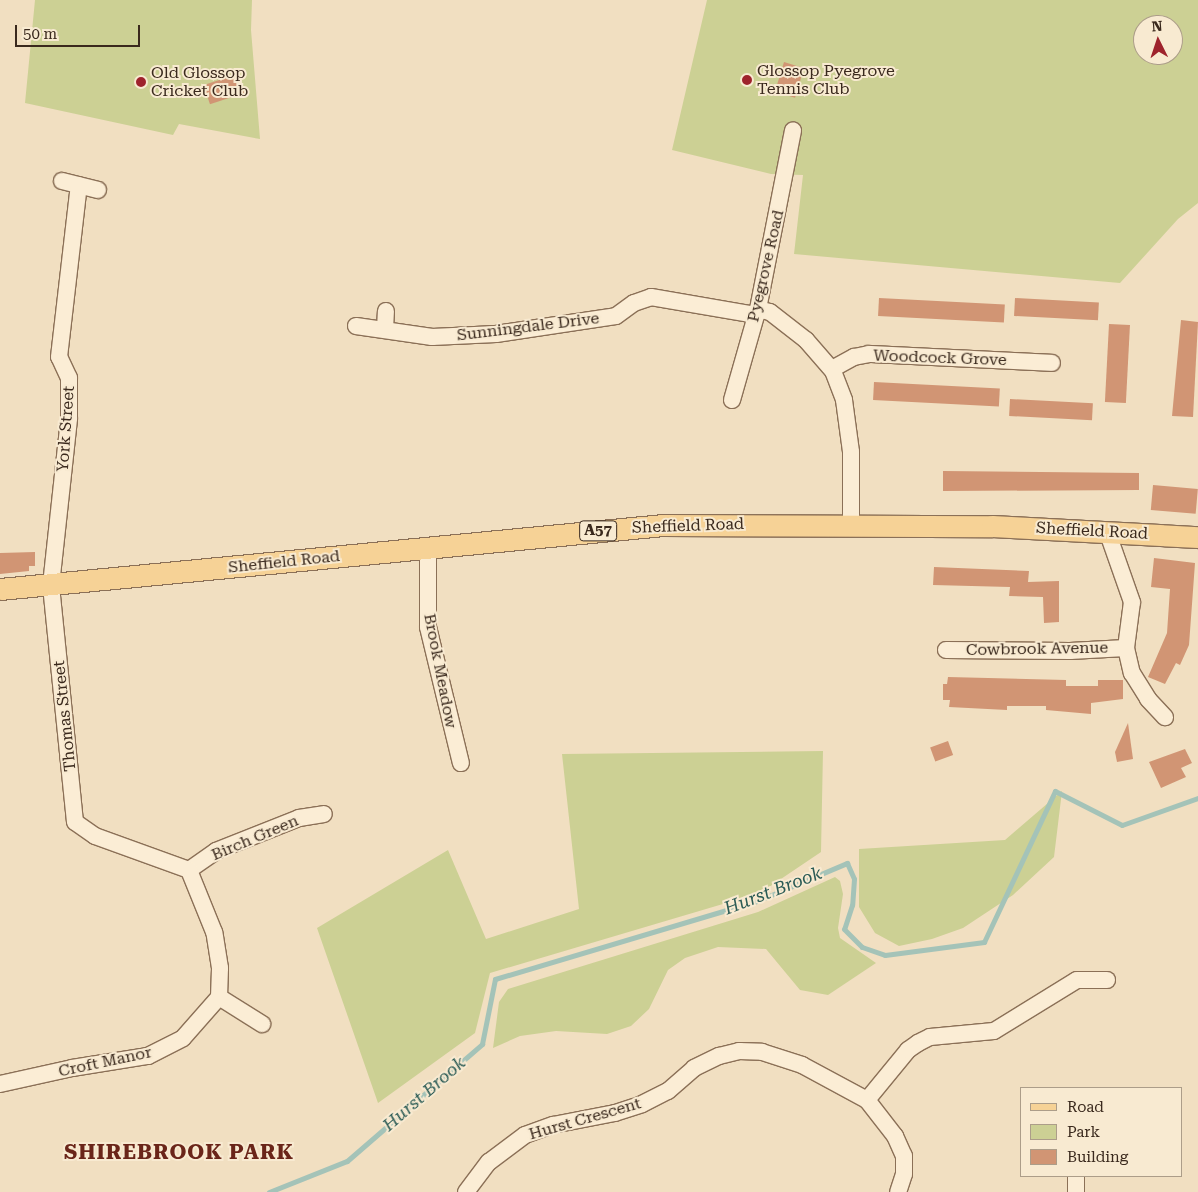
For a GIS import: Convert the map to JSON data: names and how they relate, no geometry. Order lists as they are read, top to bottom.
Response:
{
  "streets": {
    "main road": ["Sheffield Road", "A57"],
    "street": [
      "Pyegrove Road",
      "Sunningdale Drive",
      "Woodcock Grove",
      "York Street",
      "Cowbrook Avenue",
      "Brook Meadow",
      "Thomas Street",
      "Birch Green",
      "Croft Manor",
      "Hurst Crescent"
    ]
  },
  "crossings": [
    ["Pyegrove Road", "Sunningdale Drive"],
    ["York Street", "Sheffield Road"],
    ["York Street", "Thomas Street"],
    ["Sheffield Road", "Cowbrook Avenue"],
    ["Sheffield Road", "Brook Meadow"],
    ["Sheffield Road", "Thomas Street"],
    ["Thomas Street", "Birch Green"]
  ],
  "districts": ["SHIREBROOK PARK"],
  "water": ["Hurst Brook"],
  "places": ["Glossop Pyegrove Tennis Club", "Old Glossop Cricket Club"],
  "legend": ["Road", "Park", "Building"],
  "scale_bar": "50 m",
  "north": "top"
}
